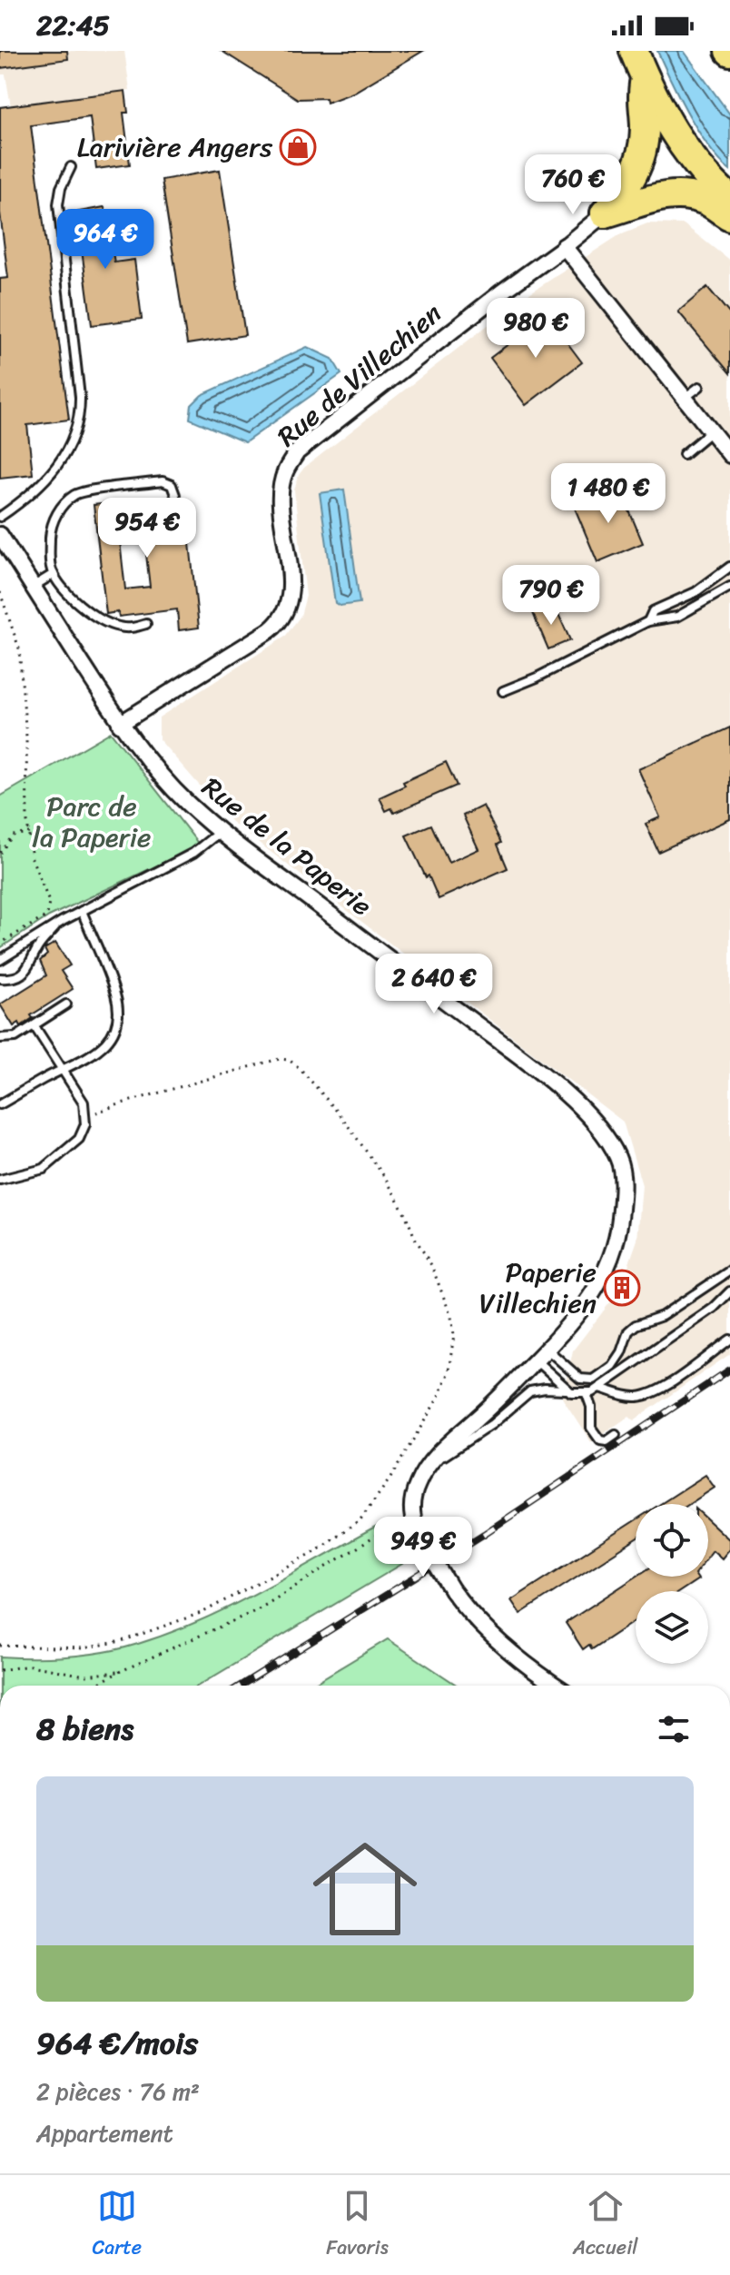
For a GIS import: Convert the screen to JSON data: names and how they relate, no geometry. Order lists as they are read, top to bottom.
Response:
{
  "streets": {
    "street": ["Rue de Villechien", "Rue de la Paperie"]
  },
  "crossings": [
    ["Rue de Villechien", "Rue de la Paperie"]
  ],
  "parks": ["Parc de la Paperie"],
  "places": {
    "shop": ["Larivière Angers"],
    "building": ["Paperie Villechien"]
  },
  "page": {
    "status": "22:45",
    "price": [
      "760 €",
      "964 €",
      "980 €",
      "1 480 €",
      "954 €",
      "790 €",
      "2 640 €",
      "949 €"
    ],
    "heading": "8 biens",
    "list": [
      {
        "name": "964 €/mois",
        "note": "2 pièces · 76 m² · Appartement"
      }
    ],
    "tabs": ["Carte", "Favoris", "Accueil"]
  }
}
